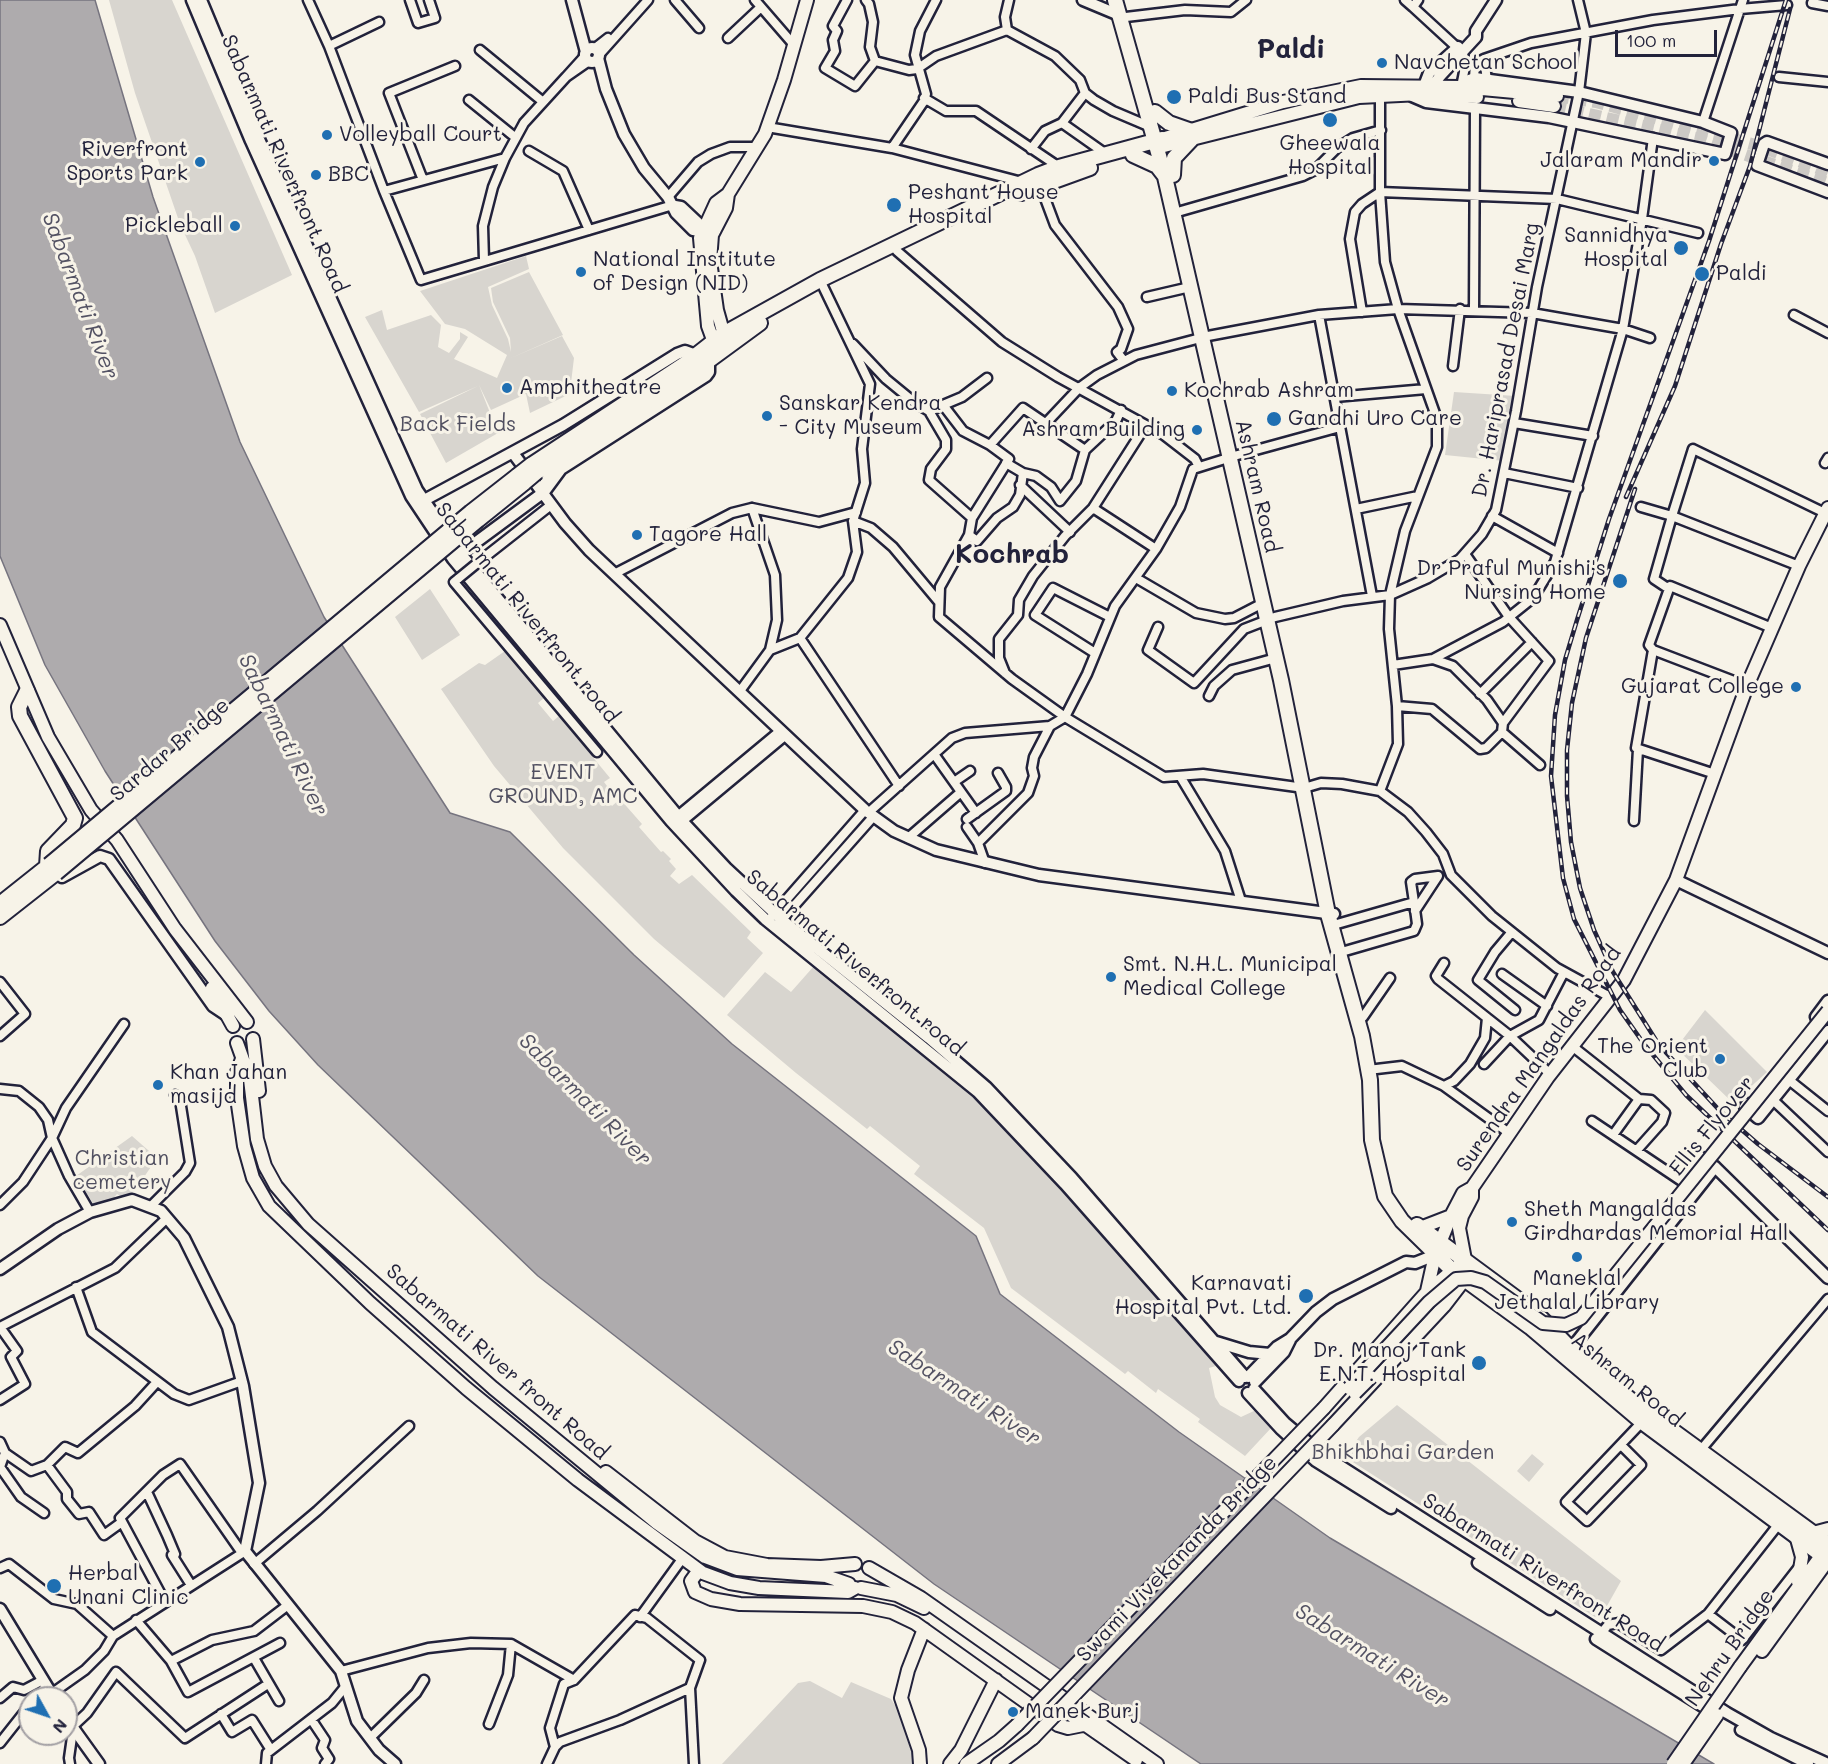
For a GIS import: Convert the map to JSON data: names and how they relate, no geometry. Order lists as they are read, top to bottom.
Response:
{
  "streets": {
    "main road": [
      "Ashram Road",
      "Sardar Bridge",
      "Surendra Mangaldas Road",
      "Ellis Flyover",
      "Sabarmati River front Road",
      "Swami Vivekananda Bridge",
      "Nehru Bridge"
    ],
    "street": ["Sabarmati Riverfront Road", "Dr. Hariprasad Desai Marg", "Sabarmati Riverfront road"]
  },
  "crossings": [
    ["Sabarmati Riverfront Road", "Sabarmati Riverfront road"],
    ["Dr. Hariprasad Desai Marg", "Ashram Road"],
    ["Ashram Road", "Surendra Mangaldas Road"],
    ["Ashram Road", "Nehru Bridge"],
    ["Ellis Flyover", "Swami Vivekananda Bridge"]
  ],
  "districts": ["Paldi", "Kochrab"],
  "water": ["Sabarmati River"],
  "parks": [
    "Back Fields",
    "EVENT GROUND, AMC",
    "Christian cemetery",
    "Bhikhbhai Garden"
  ],
  "places": [
    "Navchetan School",
    "Paldi Bus Stand",
    "Gheewala Hospital",
    "Volleyball Court",
    "Jalaram Mandir",
    "Riverfront Sports Park",
    "BBC",
    "Peshant House Hospital",
    "Pickleball",
    "Sannidhya Hospital",
    "National Institute of Design (NID)",
    "Paldi",
    "Amphitheatre",
    "Kochrab Ashram",
    "Sanskar Kendra - City Museum",
    "Gandhi Uro Care",
    "Ashram Building",
    "Tagore Hall",
    "Dr Praful Munishi's Nursing Home",
    "Gujarat College",
    "Smt. N.H.L. Municipal Medical College",
    "The Orient Club",
    "Khan Jahan masijd",
    "Sheth Mangaldas Girdhardas Memorial Hall",
    "Maneklal Jethalal Library",
    "Karnavati Hospital Pvt. Ltd.",
    "Dr. Manoj Tank E.N.T. Hospital",
    "Herbal Unani Clinic",
    "Manek Burj"
  ],
  "scale_bar": "100 m",
  "north": "bottom right"
}
